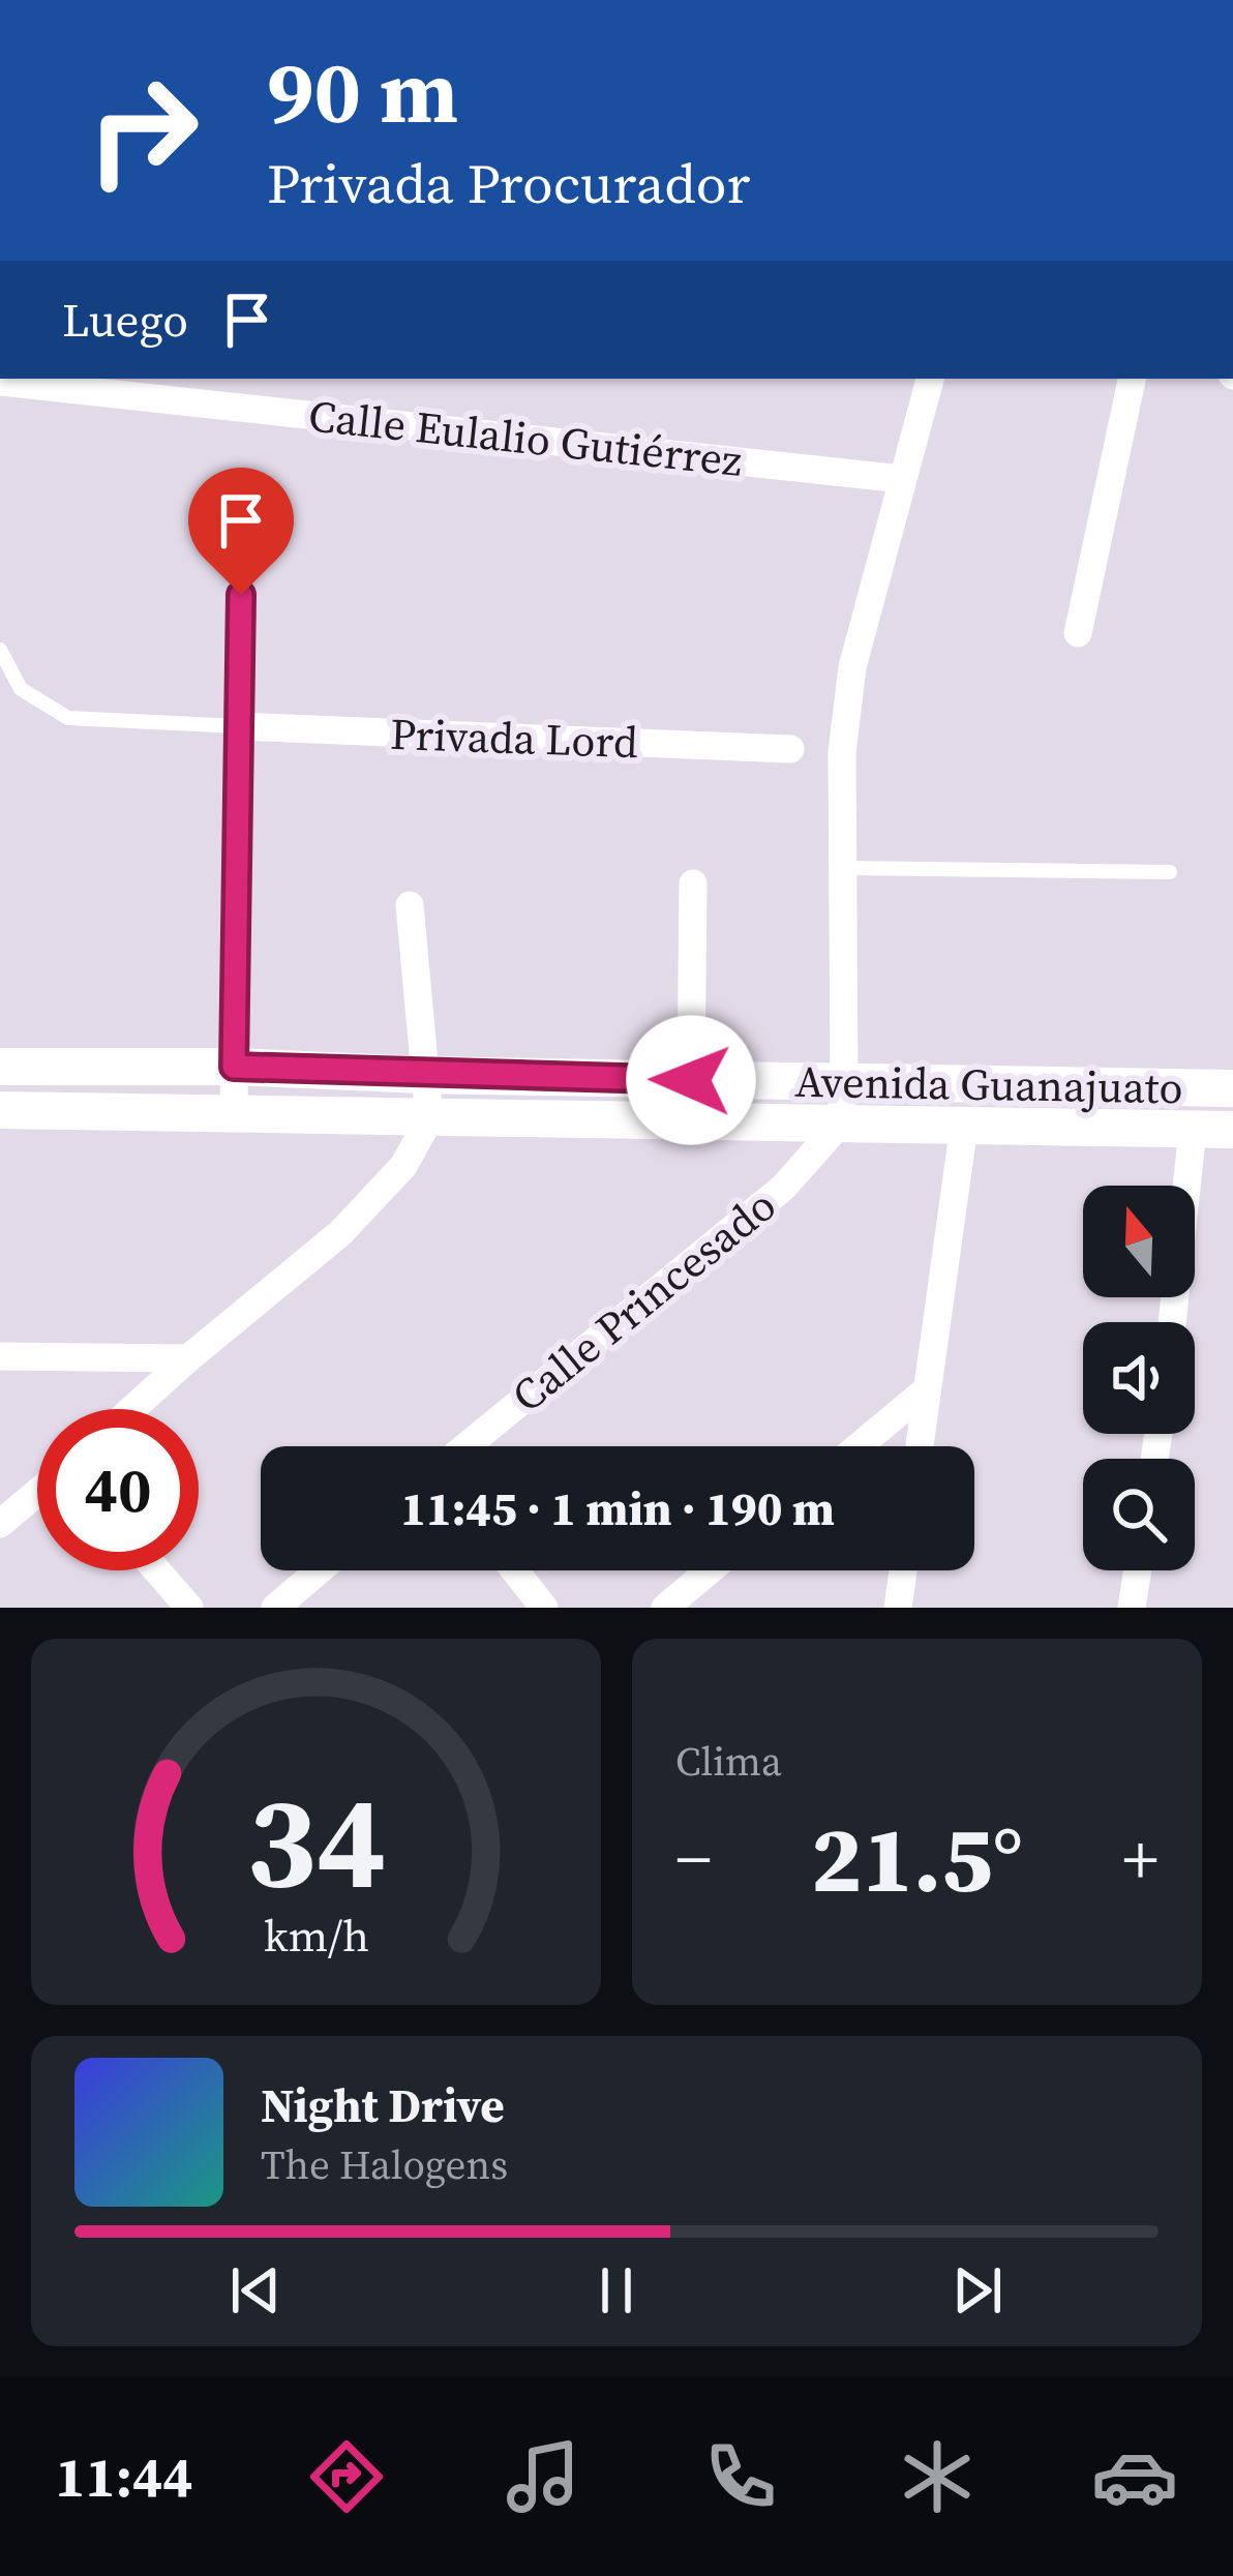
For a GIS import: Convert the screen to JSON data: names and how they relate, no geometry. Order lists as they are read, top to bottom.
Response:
{
  "streets": {
    "street": [
      "Calle Eulalio Gutiérrez",
      "Privada Lord",
      "Avenida Guanajuato",
      "Calle Princesado"
    ]
  },
  "crossings": [
    ["Avenida Guanajuato", "Calle Princesado"]
  ],
  "north": "top",
  "page": {
    "turn": ["90 m", "Privada Procurador"],
    "then": "Luego",
    "limit": "40",
    "trip": "11:45 · 1 min · 190 m",
    "tile": "Clima",
    "heat": ["−", "21.5°", "+"],
    "song": ["Night Drive", "The Halogens"],
    "tabs": "11:44",
    "gauge": ["34", "km/h"]
  }
}
